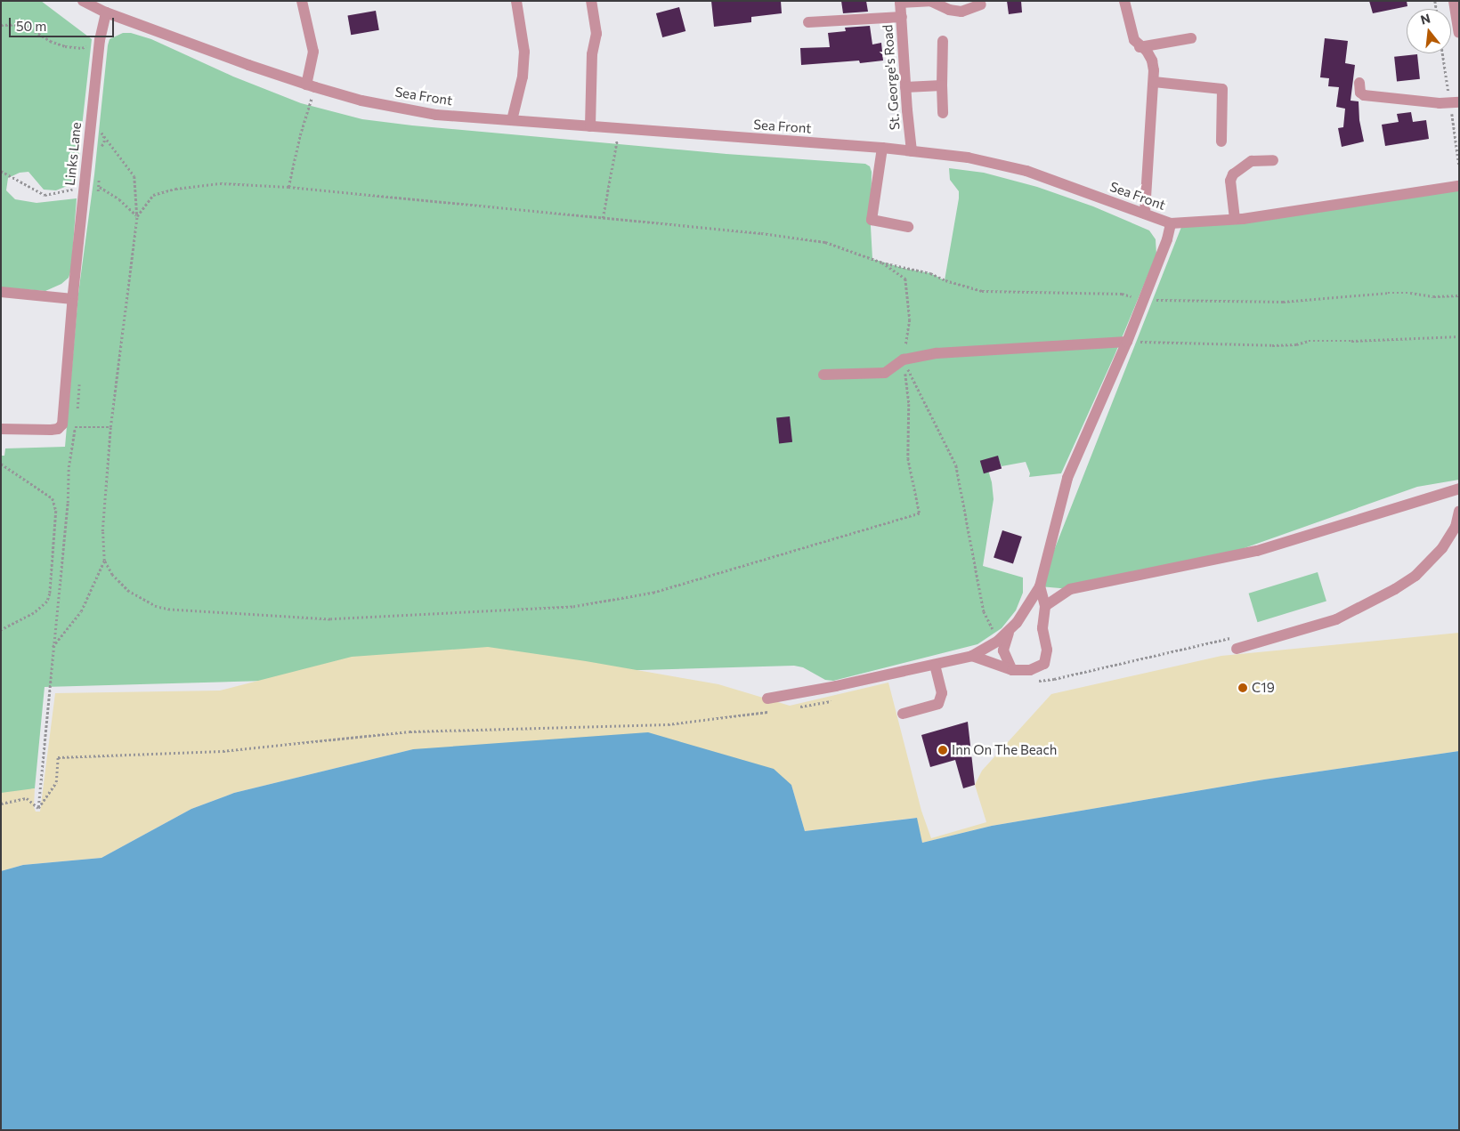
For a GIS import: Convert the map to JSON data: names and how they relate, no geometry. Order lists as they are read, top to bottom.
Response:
{
  "streets": {
    "street": ["St. George's Road", "Sea Front", "Links Lane"]
  },
  "crossings": [
    ["St. George's Road", "Sea Front"],
    ["Sea Front", "Links Lane"]
  ],
  "places": ["C19", "Inn On The Beach"],
  "scale_bar": "50 m",
  "north": "top"
}
